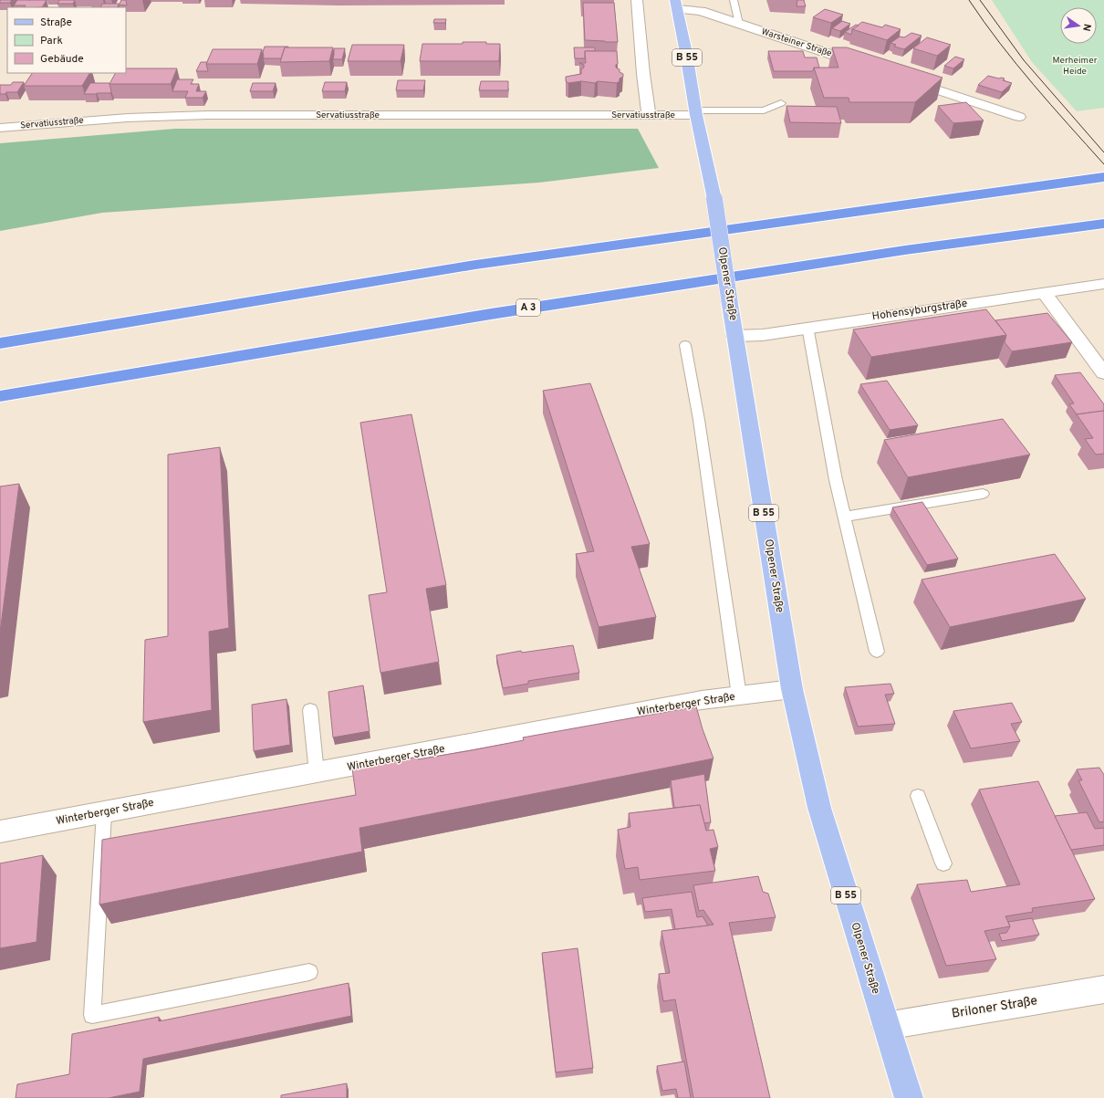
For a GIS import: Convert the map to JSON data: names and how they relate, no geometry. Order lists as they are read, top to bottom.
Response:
{
  "streets": {
    "highway": ["A 3"],
    "main road": ["B 55", "Olpener Straße"],
    "street": [
      "Warsteiner Straße",
      "Servatiusstraße",
      "Hohensyburgstraße",
      "Winterberger Straße",
      "Briloner Straße"
    ]
  },
  "crossings": [
    ["Warsteiner Straße", "Olpener Straße"],
    ["Servatiusstraße", "Olpener Straße"],
    ["Olpener Straße", "Hohensyburgstraße"],
    ["Olpener Straße", "Winterberger Straße"],
    ["Olpener Straße", "Briloner Straße"]
  ],
  "parks": ["Merheimer Heide"],
  "legend": ["Straße", "Park", "Gebäude"],
  "north": "right"
}
